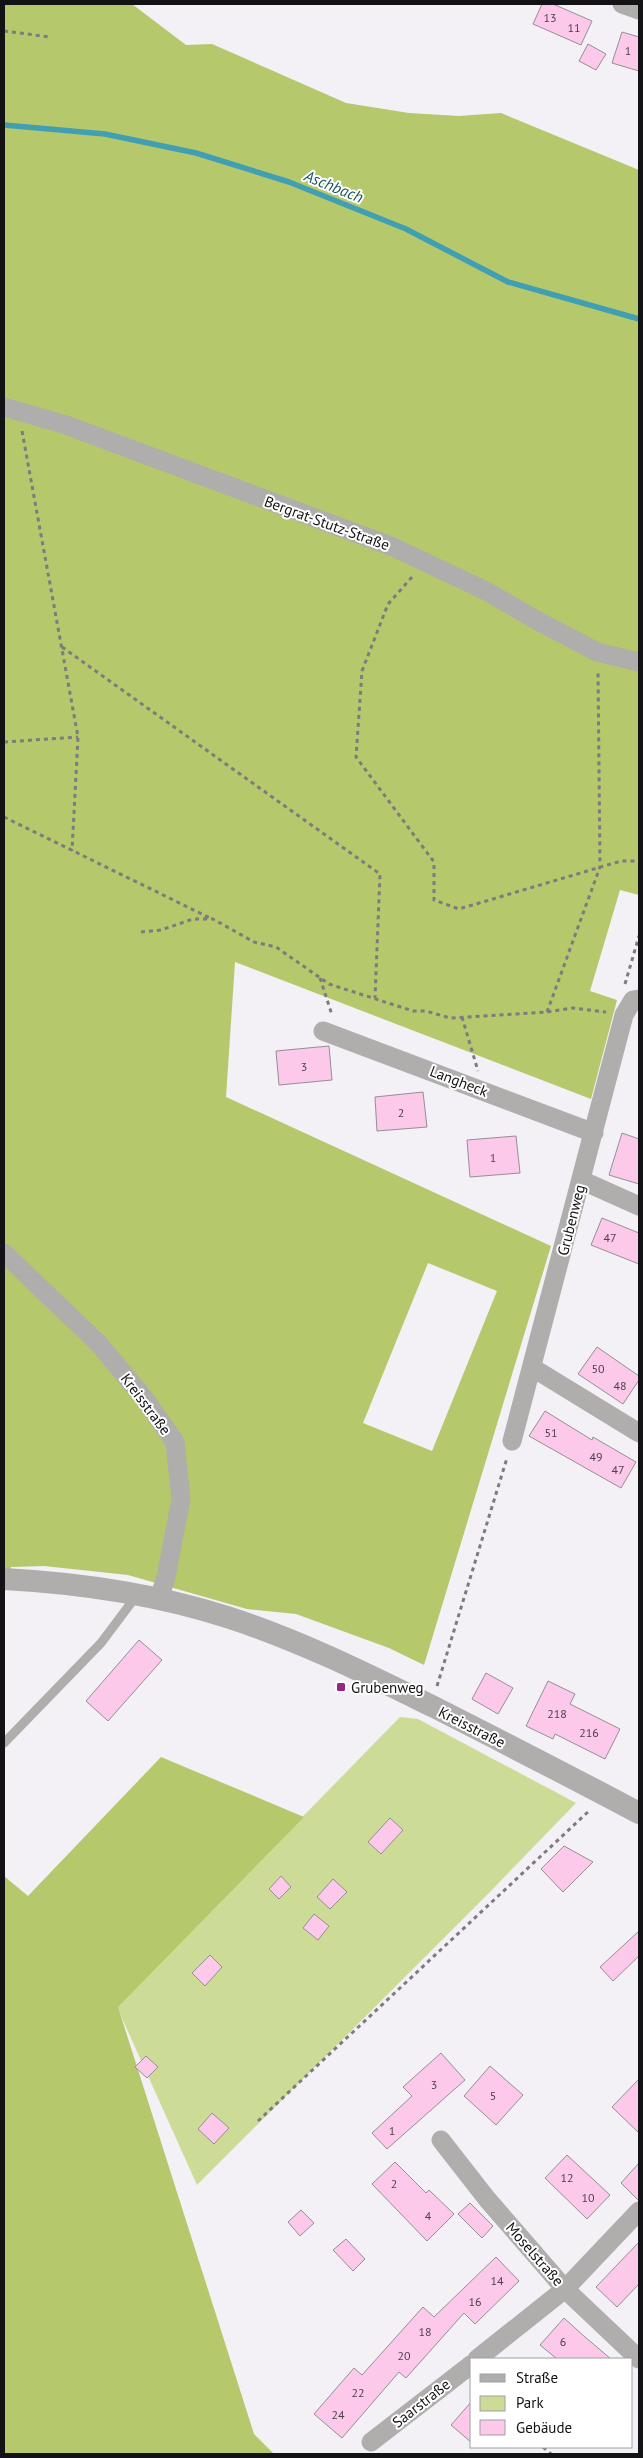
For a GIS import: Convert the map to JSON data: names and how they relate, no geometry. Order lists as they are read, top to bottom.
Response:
{
  "streets": {
    "street": [
      "Bergrat-Stutz-Straße",
      "Langheck",
      "Grubenweg",
      "Kreisstraße",
      "Moselstraße",
      "Saarstraße"
    ]
  },
  "crossings": [
    ["Langheck", "Grubenweg"]
  ],
  "water": ["Aschbach"],
  "places": {
    "transit": ["Grubenweg"]
  },
  "house_numbers": [
    "13",
    "11",
    "1",
    "3",
    "2",
    "1",
    "47",
    "50",
    "48",
    "51",
    "49",
    "47",
    "218",
    "216",
    "3",
    "5",
    "1",
    "12",
    "2",
    "10",
    "4",
    "14",
    "16",
    "18",
    "6",
    "20",
    "22",
    "24"
  ],
  "legend": ["Straße", "Park", "Gebäude"]
}
